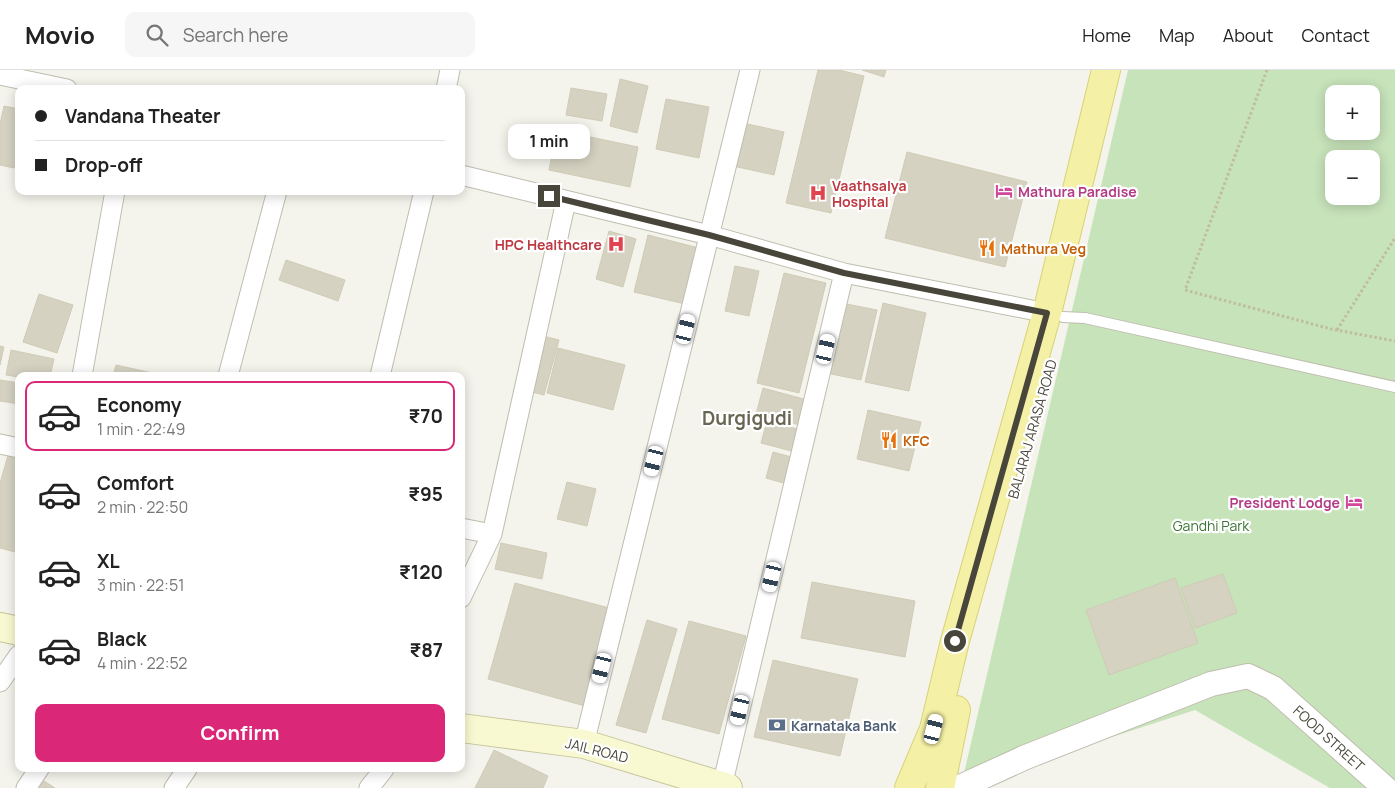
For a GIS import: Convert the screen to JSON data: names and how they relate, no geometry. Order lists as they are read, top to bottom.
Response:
{
  "streets": {
    "main road": ["BALARAJ ARASA ROAD", "JAIL ROAD"],
    "street": ["FOOD STREET"]
  },
  "districts": ["Durgigudi"],
  "parks": ["Gandhi Park"],
  "places": {
    "hotel": ["Mathura Paradise", "President Lodge"],
    "hospital": ["Vaathsalya Hospital", "HPC Healthcare"],
    "restaurant": ["Mathura Veg", "KFC"],
    "bank": ["Karnataka Bank"]
  },
  "page": {
    "header": "Movio",
    "search": "Search here",
    "nav": [
      "Home",
      "Map",
      "About",
      "Contact"
    ],
    "map_buttons": ["+", "−"],
    "banner": ["Vandana Theater", "Drop-off"],
    "bubble": "1 min",
    "list": [
      {
        "name": "Economy",
        "note": "1 min · 22:49",
        "value": "₹70"
      },
      {
        "name": "Comfort",
        "note": "2 min · 22:50",
        "value": "₹95"
      },
      {
        "name": "XL",
        "note": "3 min · 22:51",
        "value": "₹120"
      },
      {
        "name": "Black",
        "note": "4 min · 22:52",
        "value": "₹87"
      }
    ],
    "buttons": "Confirm"
  }
}
